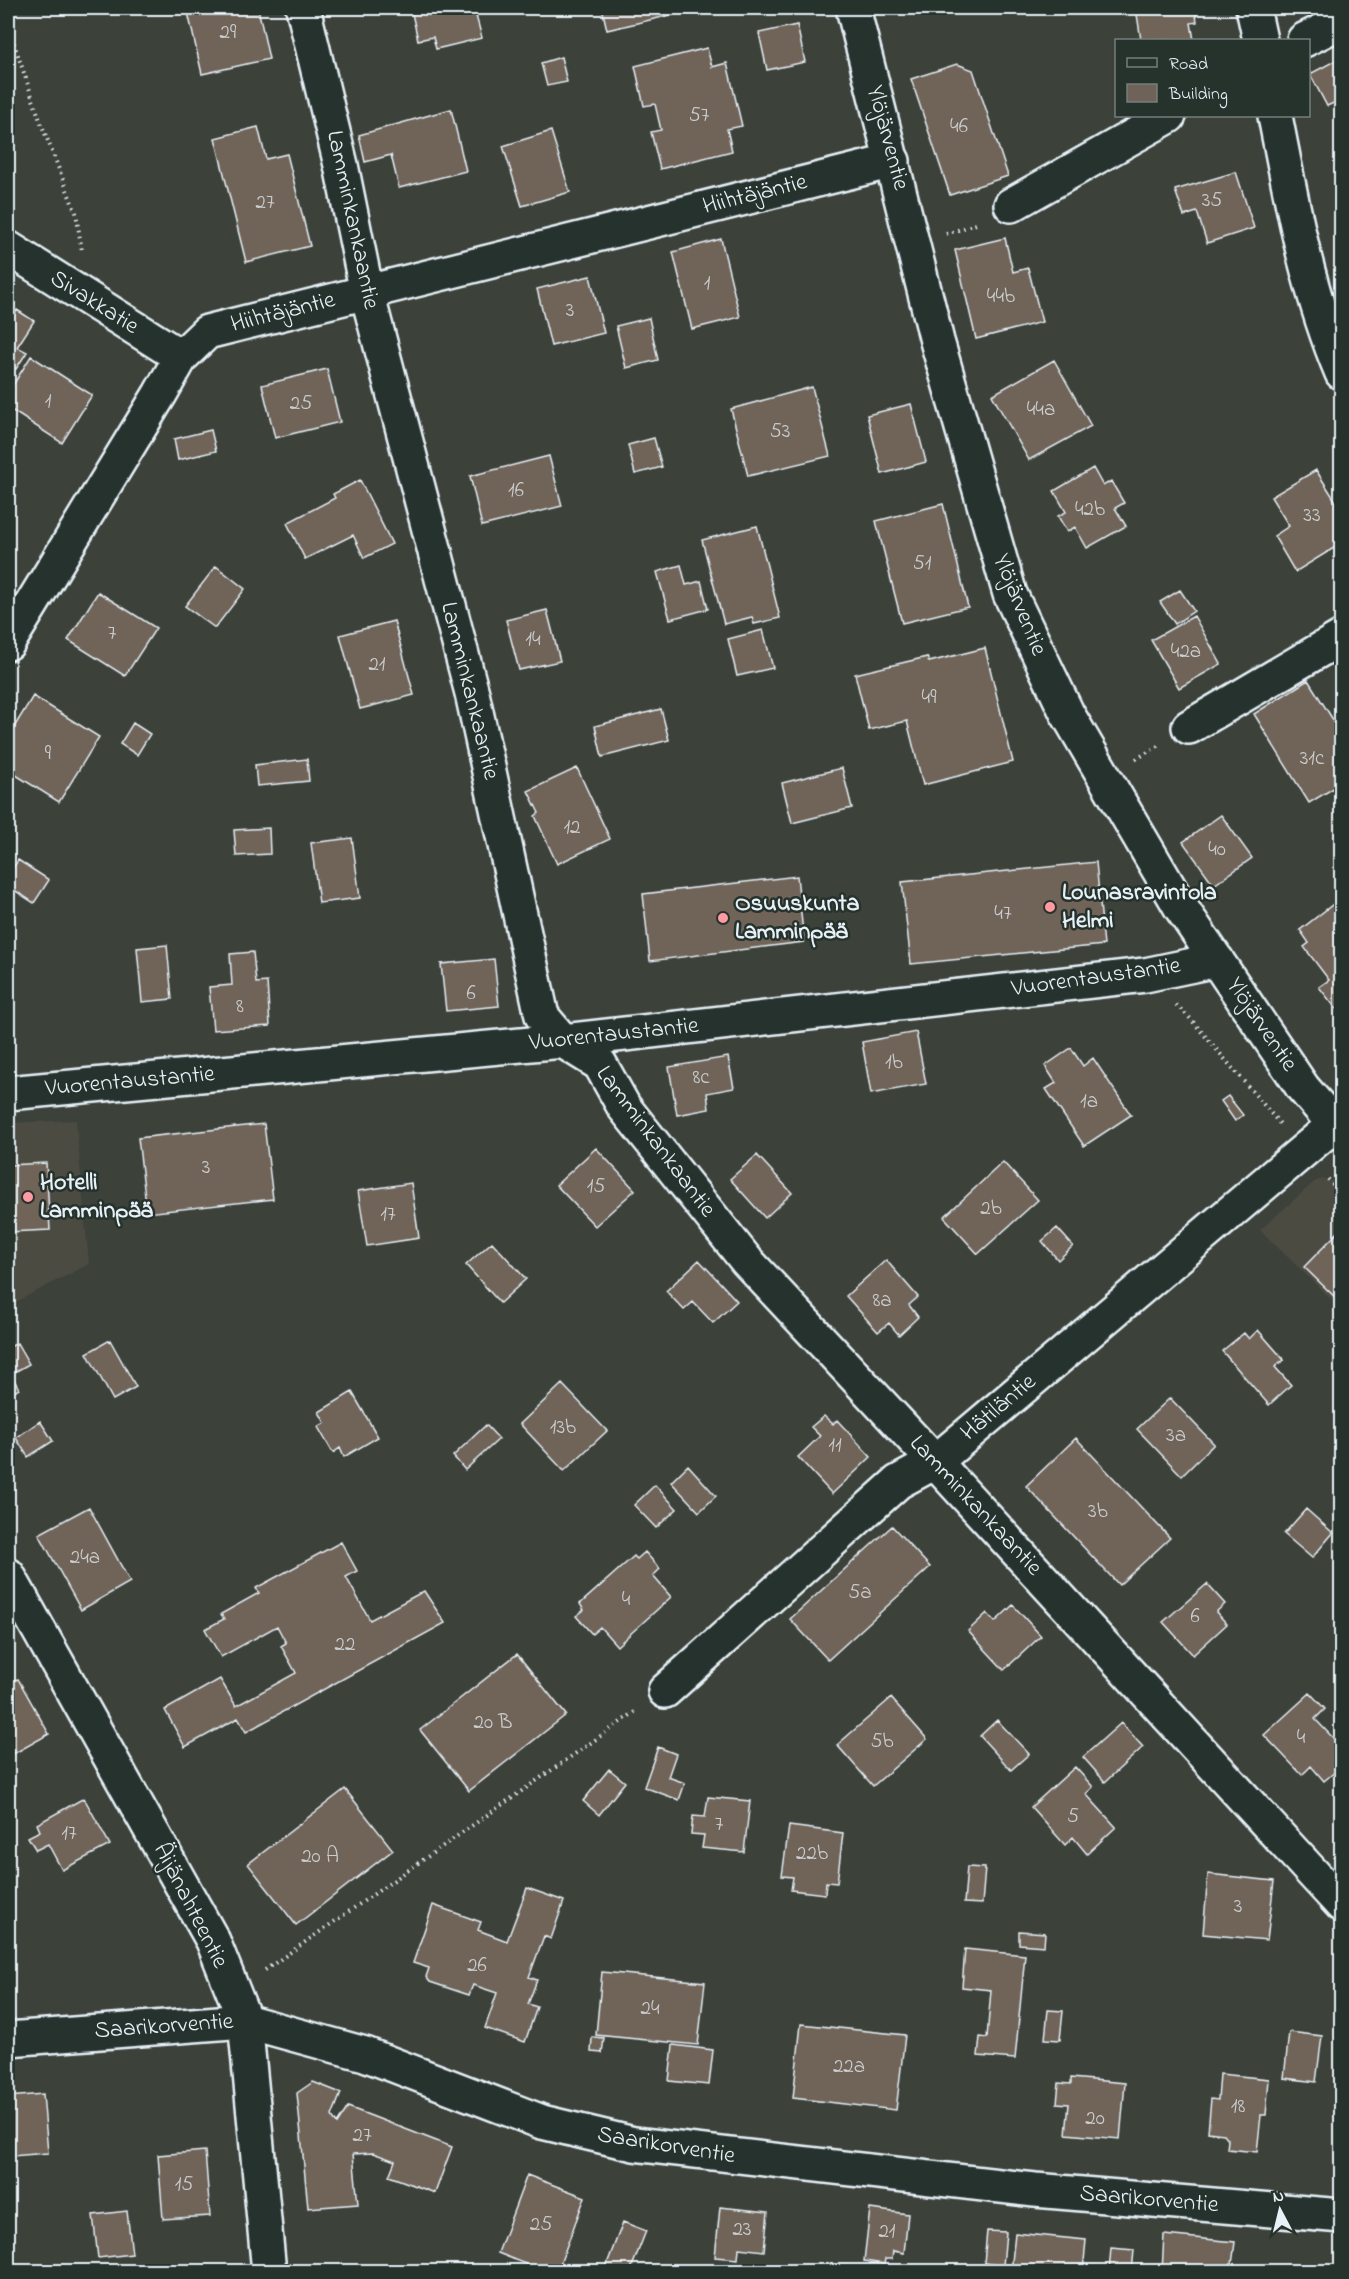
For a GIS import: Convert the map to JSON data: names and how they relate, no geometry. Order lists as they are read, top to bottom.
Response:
{
  "streets": {
    "street": [
      "Ylöjärventie",
      "Hiihtäjäntie",
      "Lamminkankaantie",
      "Sivakkatie",
      "Vuorentaustantie",
      "Hätiläntie",
      "Äijänahteentie",
      "Saarikorventie"
    ]
  },
  "crossings": [
    ["Ylöjärventie", "Hiihtäjäntie"],
    ["Ylöjärventie", "Vuorentaustantie"],
    ["Ylöjärventie", "Hätiläntie"],
    ["Hiihtäjäntie", "Lamminkankaantie"],
    ["Hiihtäjäntie", "Sivakkatie"],
    ["Lamminkankaantie", "Vuorentaustantie"],
    ["Lamminkankaantie", "Hätiläntie"],
    ["Äijänahteentie", "Saarikorventie"]
  ],
  "places": ["Lounasravintola Helmi", "Osuuskunta Lamminpää", "Hotelli Lamminpää"],
  "house_numbers": [
    "29",
    "57",
    "46",
    "35",
    "27",
    "1",
    "44b",
    "3",
    "1",
    "25",
    "44a",
    "53",
    "16",
    "42b",
    "33",
    "51",
    "7",
    "14",
    "42a",
    "21",
    "49",
    "9",
    "31c",
    "12",
    "40",
    "47",
    "6",
    "8",
    "1b",
    "8c",
    "1a",
    "3",
    "15",
    "2b",
    "17",
    "8a",
    "13b",
    "3a",
    "11",
    "3b",
    "24a",
    "5a",
    "4",
    "6",
    "22",
    "20 B",
    "4",
    "5b",
    "5",
    "7",
    "17",
    "22b",
    "20 A",
    "3",
    "26",
    "24",
    "22a",
    "18",
    "20",
    "27",
    "15",
    "25",
    "23",
    "21"
  ],
  "legend": ["Road", "Building"],
  "north": "top"
}
